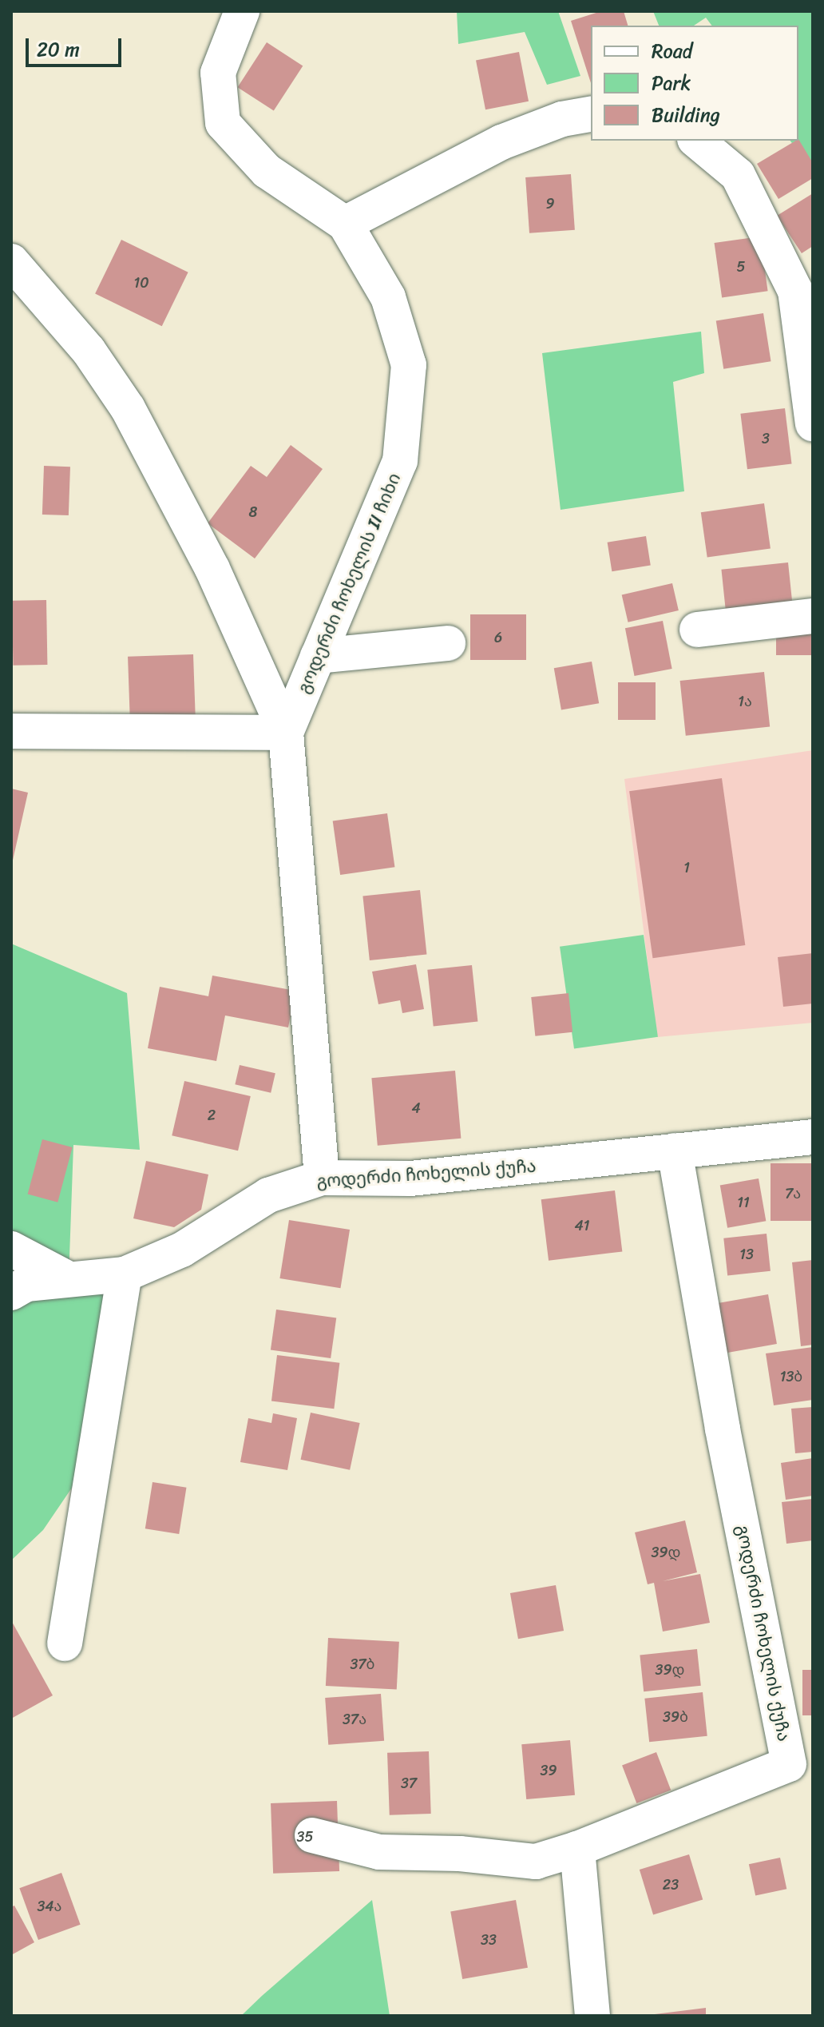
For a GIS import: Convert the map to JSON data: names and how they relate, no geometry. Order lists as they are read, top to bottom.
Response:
{
  "streets": {
    "street": ["გოდერძი ჩოხელის II ჩიხი", "გოდერძი ჩოხელის ქუჩა"]
  },
  "crossings": [
    ["გოდერძი ჩოხელის II ჩიხი", "გოდერძი ჩოხელის ქუჩა"]
  ],
  "house_numbers": [
    "9",
    "5",
    "10",
    "3",
    "8",
    "6",
    "1ა",
    "1",
    "4",
    "2",
    "7ა",
    "11",
    "41",
    "13",
    "13ბ",
    "39დ",
    "37ბ",
    "39დ",
    "39ბ",
    "37ა",
    "39",
    "37",
    "35",
    "23",
    "34ა",
    "33"
  ],
  "legend": ["Road", "Park", "Building"],
  "scale_bar": "20 m"
}
